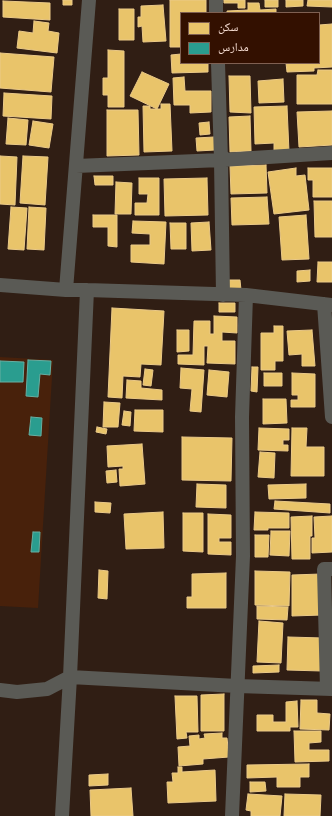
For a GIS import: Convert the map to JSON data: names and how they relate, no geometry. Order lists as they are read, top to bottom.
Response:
{
  "legend": ["سكن", "مدارس"]
}
